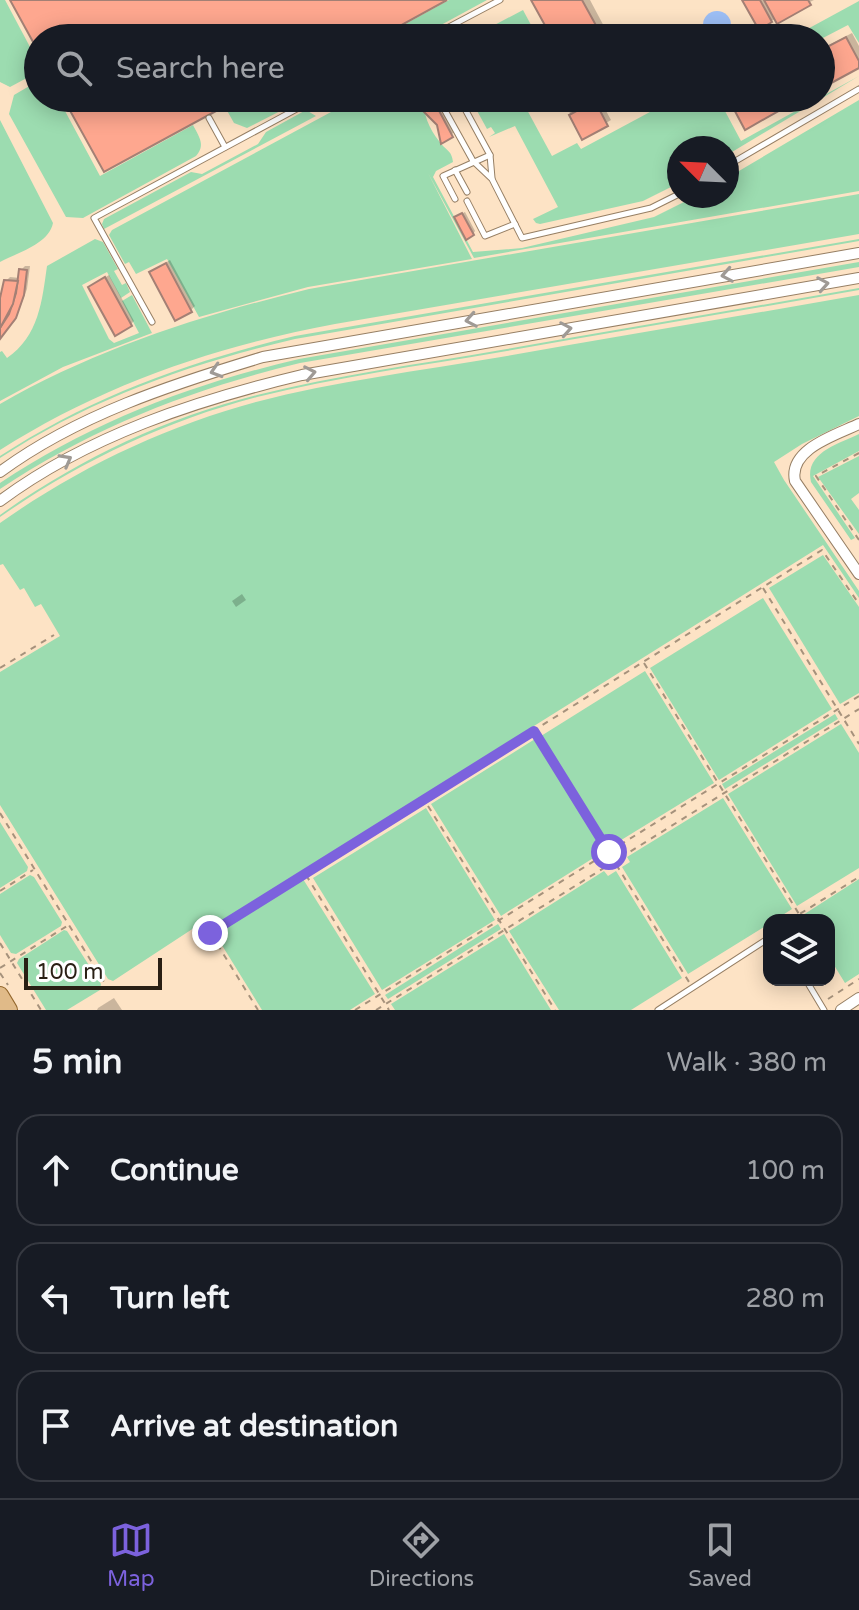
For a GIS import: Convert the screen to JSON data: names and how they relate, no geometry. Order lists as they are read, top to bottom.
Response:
{
  "scale_bar": "100 m",
  "north": "top left",
  "page": {
    "search": "Search here",
    "scale": "100 m",
    "heading": ["5 min", "Walk · 380 m"],
    "list": [
      ["Continue", "100 m"],
      ["Turn left", "280 m"],
      "Arrive at destination"
    ],
    "nav": ["Map", "Directions", "Saved"]
  }
}
